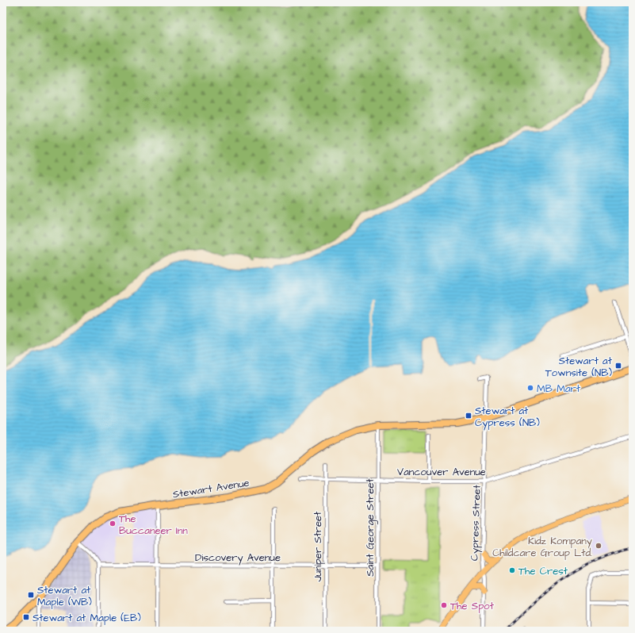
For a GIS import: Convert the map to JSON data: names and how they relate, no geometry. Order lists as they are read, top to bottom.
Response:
{
  "streets": {
    "highway": ["Stewart Avenue"],
    "street": [
      "Vancouver Avenue",
      "Cypress Street",
      "Saint George Street",
      "Juniper Street",
      "Discovery Avenue"
    ]
  },
  "crossings": [
    ["Vancouver Avenue", "Cypress Street"],
    ["Vancouver Avenue", "Saint George Street"],
    ["Vancouver Avenue", "Juniper Street"],
    ["Stewart Avenue", "Cypress Street"],
    ["Stewart Avenue", "Saint George Street"],
    ["Saint George Street", "Discovery Avenue"],
    ["Juniper Street", "Discovery Avenue"]
  ],
  "places": {
    "transit": [
      "Stewart at Townsite (NB)",
      "Stewart at Cypress (NB)",
      "Stewart at Maple (WB)",
      "Stewart at Maple (EB)"
    ],
    "other": [
      "MB Mart",
      "The Buccaneer Inn",
      "Kidz Kompany Childcare Group Ltd.",
      "The Crest",
      "The Spot"
    ]
  }
}
